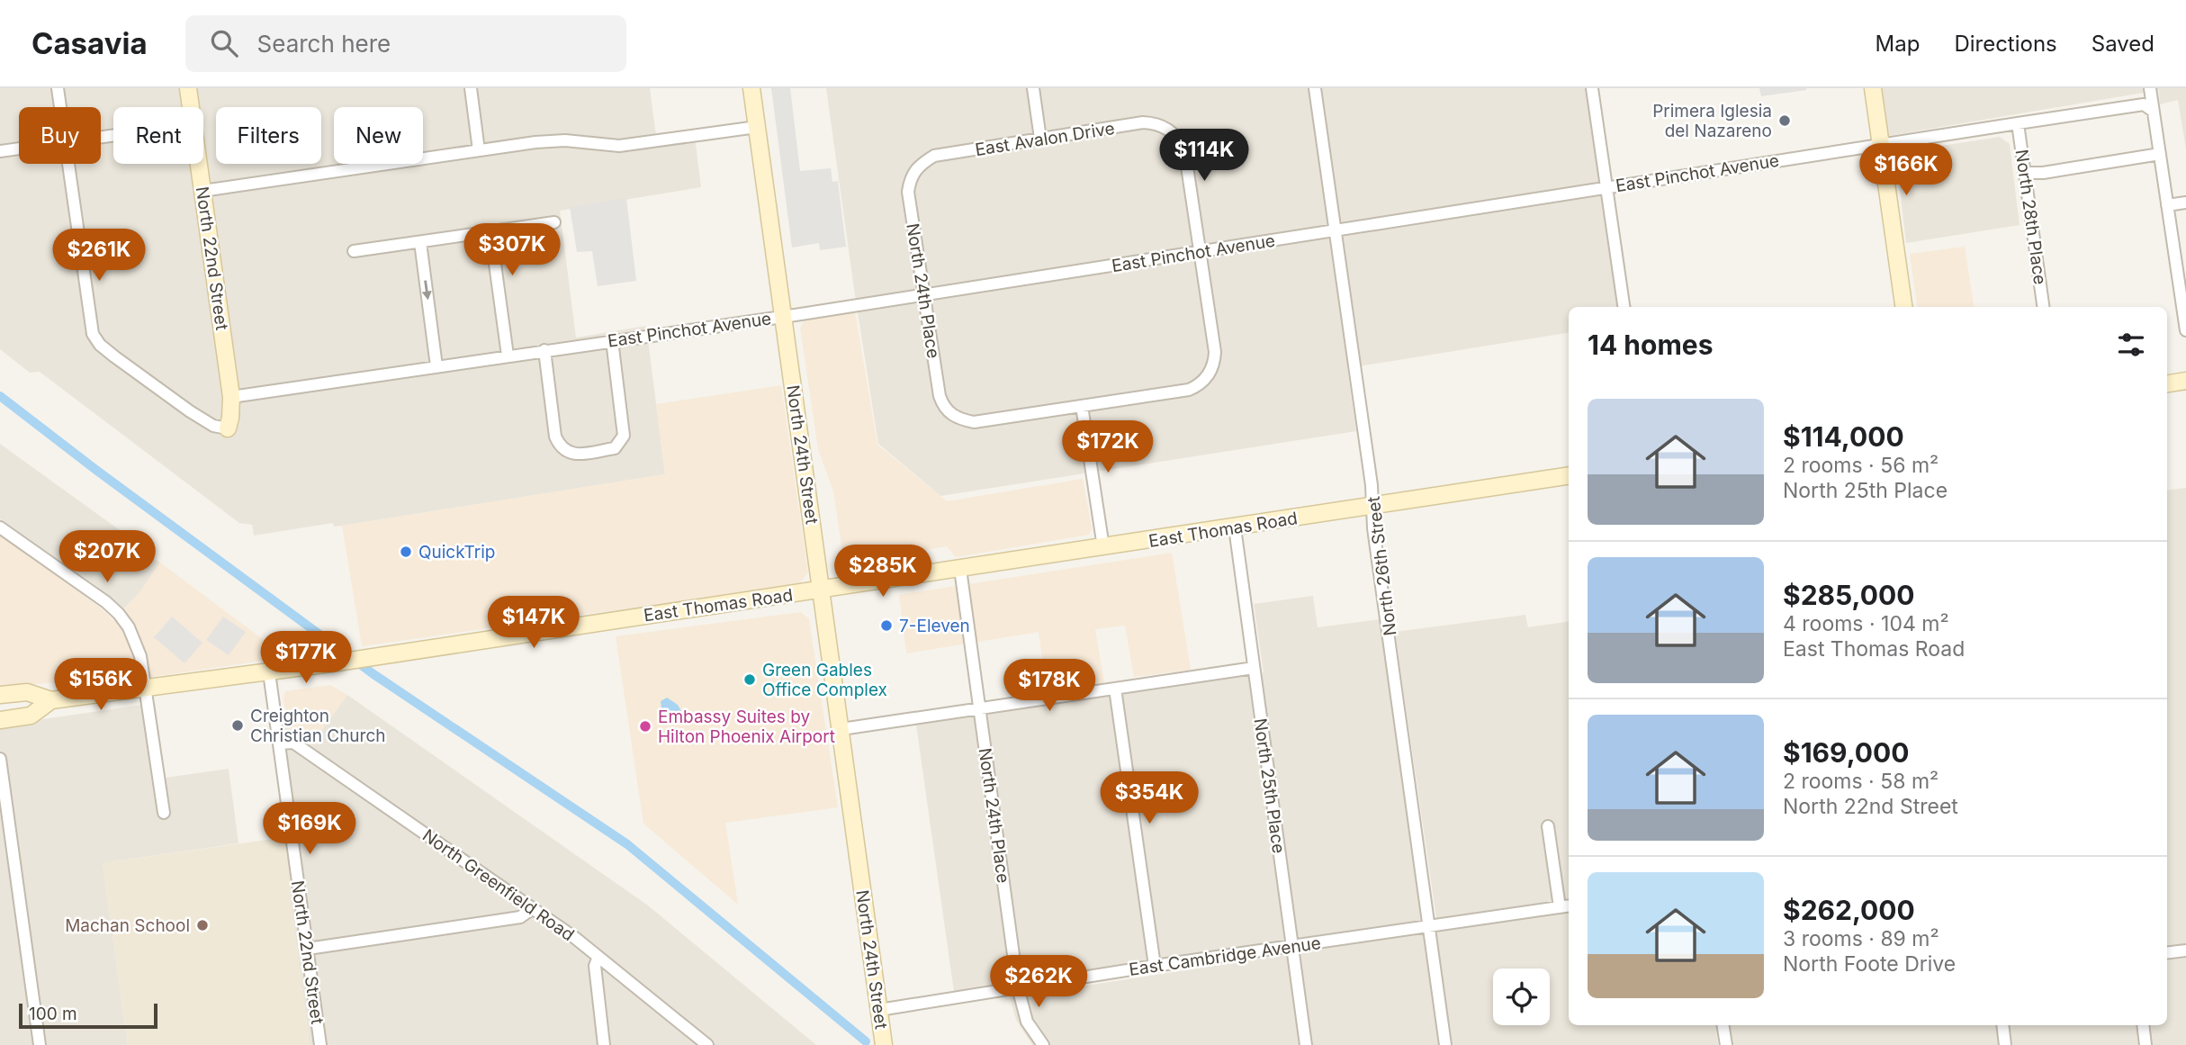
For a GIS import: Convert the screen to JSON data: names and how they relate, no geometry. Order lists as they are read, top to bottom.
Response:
{
  "streets": {
    "main road": ["North 22nd Street", "North 24th Street", "East Thomas Road"],
    "street": [
      "East Avalon Drive",
      "East Pinchot Avenue",
      "North 28th Place",
      "North 24th Place",
      "North 26th Street",
      "North 25th Place",
      "North Greenfield Road",
      "East Cambridge Avenue"
    ]
  },
  "crossings": [
    ["East Avalon Drive", "East Pinchot Avenue"],
    ["East Avalon Drive", "North 24th Place"],
    ["East Pinchot Avenue", "North 28th Place"],
    ["East Pinchot Avenue", "North 22nd Street"],
    ["East Pinchot Avenue", "North 24th Place"],
    ["East Pinchot Avenue", "North 24th Street"],
    ["East Pinchot Avenue", "North 26th Street"],
    ["North 22nd Street", "East Thomas Road"],
    ["North 22nd Street", "North Greenfield Road"],
    ["North 24th Place", "East Thomas Road"],
    ["North 24th Place", "East Cambridge Avenue"],
    ["North 24th Street", "East Thomas Road"],
    ["North 24th Street", "East Cambridge Avenue"],
    ["East Thomas Road", "North 26th Street"],
    ["East Thomas Road", "North 25th Place"],
    ["North 26th Street", "East Cambridge Avenue"],
    ["North 25th Place", "East Cambridge Avenue"]
  ],
  "places": [
    "Primera Iglesia del Nazareno",
    "QuickTrip",
    "7-Eleven",
    "Green Gables Office Complex",
    "Creighton Christian Church",
    "Embassy Suites by Hilton Phoenix Airport",
    "Machan School"
  ],
  "scale_bar": "100 m",
  "page": {
    "header": "Casavia",
    "search": "Search here",
    "nav": ["Map", "Directions", "Saved"],
    "chip": [
      "Buy",
      "Rent",
      "Filters",
      "New"
    ],
    "price": [
      "$114K",
      "$166K",
      "$307K",
      "$261K",
      "$172K",
      "$207K",
      "$285K",
      "$147K",
      "$177K",
      "$156K",
      "$178K",
      "$354K",
      "$169K",
      "$262K"
    ],
    "heading": "14 homes",
    "list": [
      {
        "name": "$114,000",
        "note": "2 rooms · 56 m² · North 25th Place"
      },
      {
        "name": "$285,000",
        "note": "4 rooms · 104 m² · East Thomas Road"
      },
      {
        "name": "$169,000",
        "note": "2 rooms · 58 m² · North 22nd Street"
      },
      {
        "name": "$262,000",
        "note": "3 rooms · 89 m² · North Foote Drive"
      }
    ],
    "scale": "100 m"
  }
}
